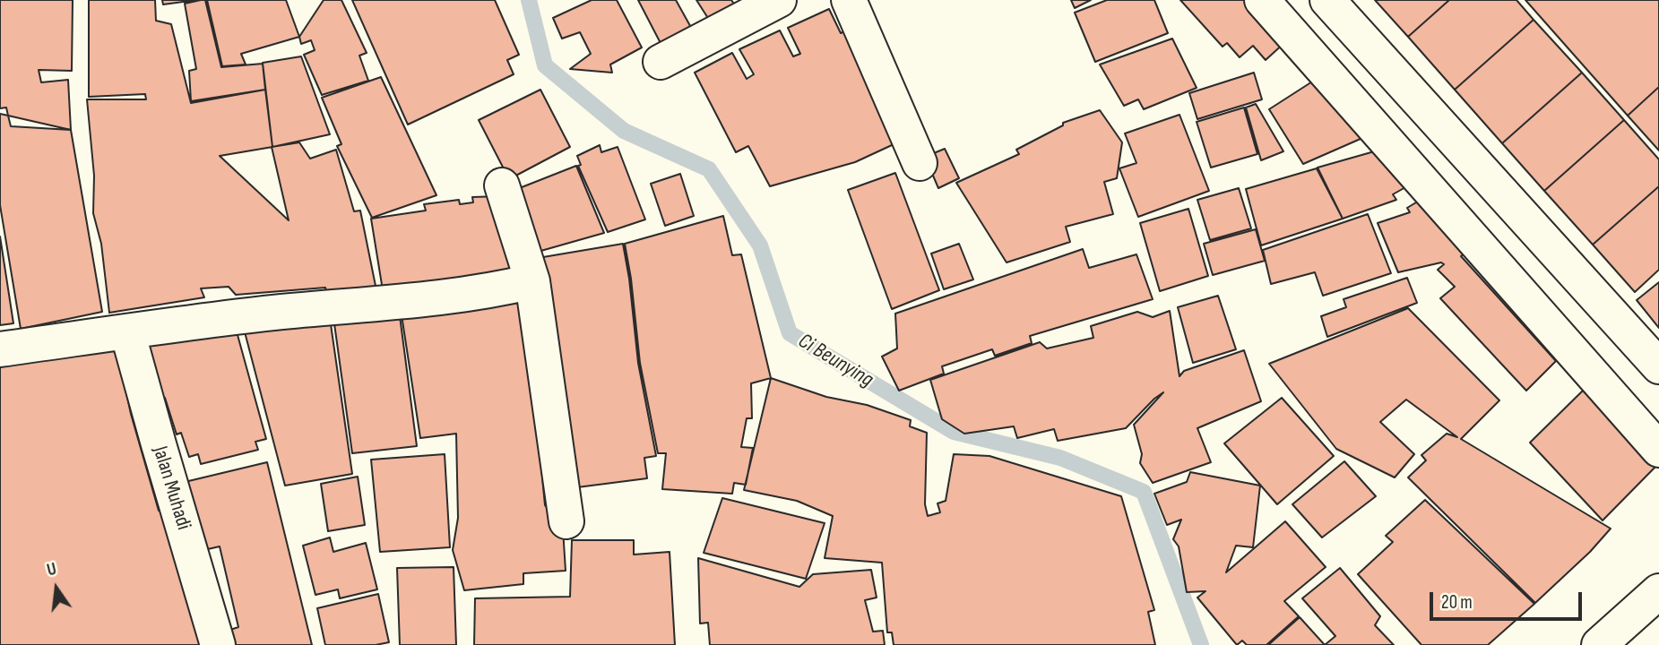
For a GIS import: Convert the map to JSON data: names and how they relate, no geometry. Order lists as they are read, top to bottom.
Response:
{
  "streets": {
    "street": ["Jalan Muhadi"]
  },
  "water": ["Ci Beunying"],
  "scale_bar": "20 m",
  "north": "top"
}
